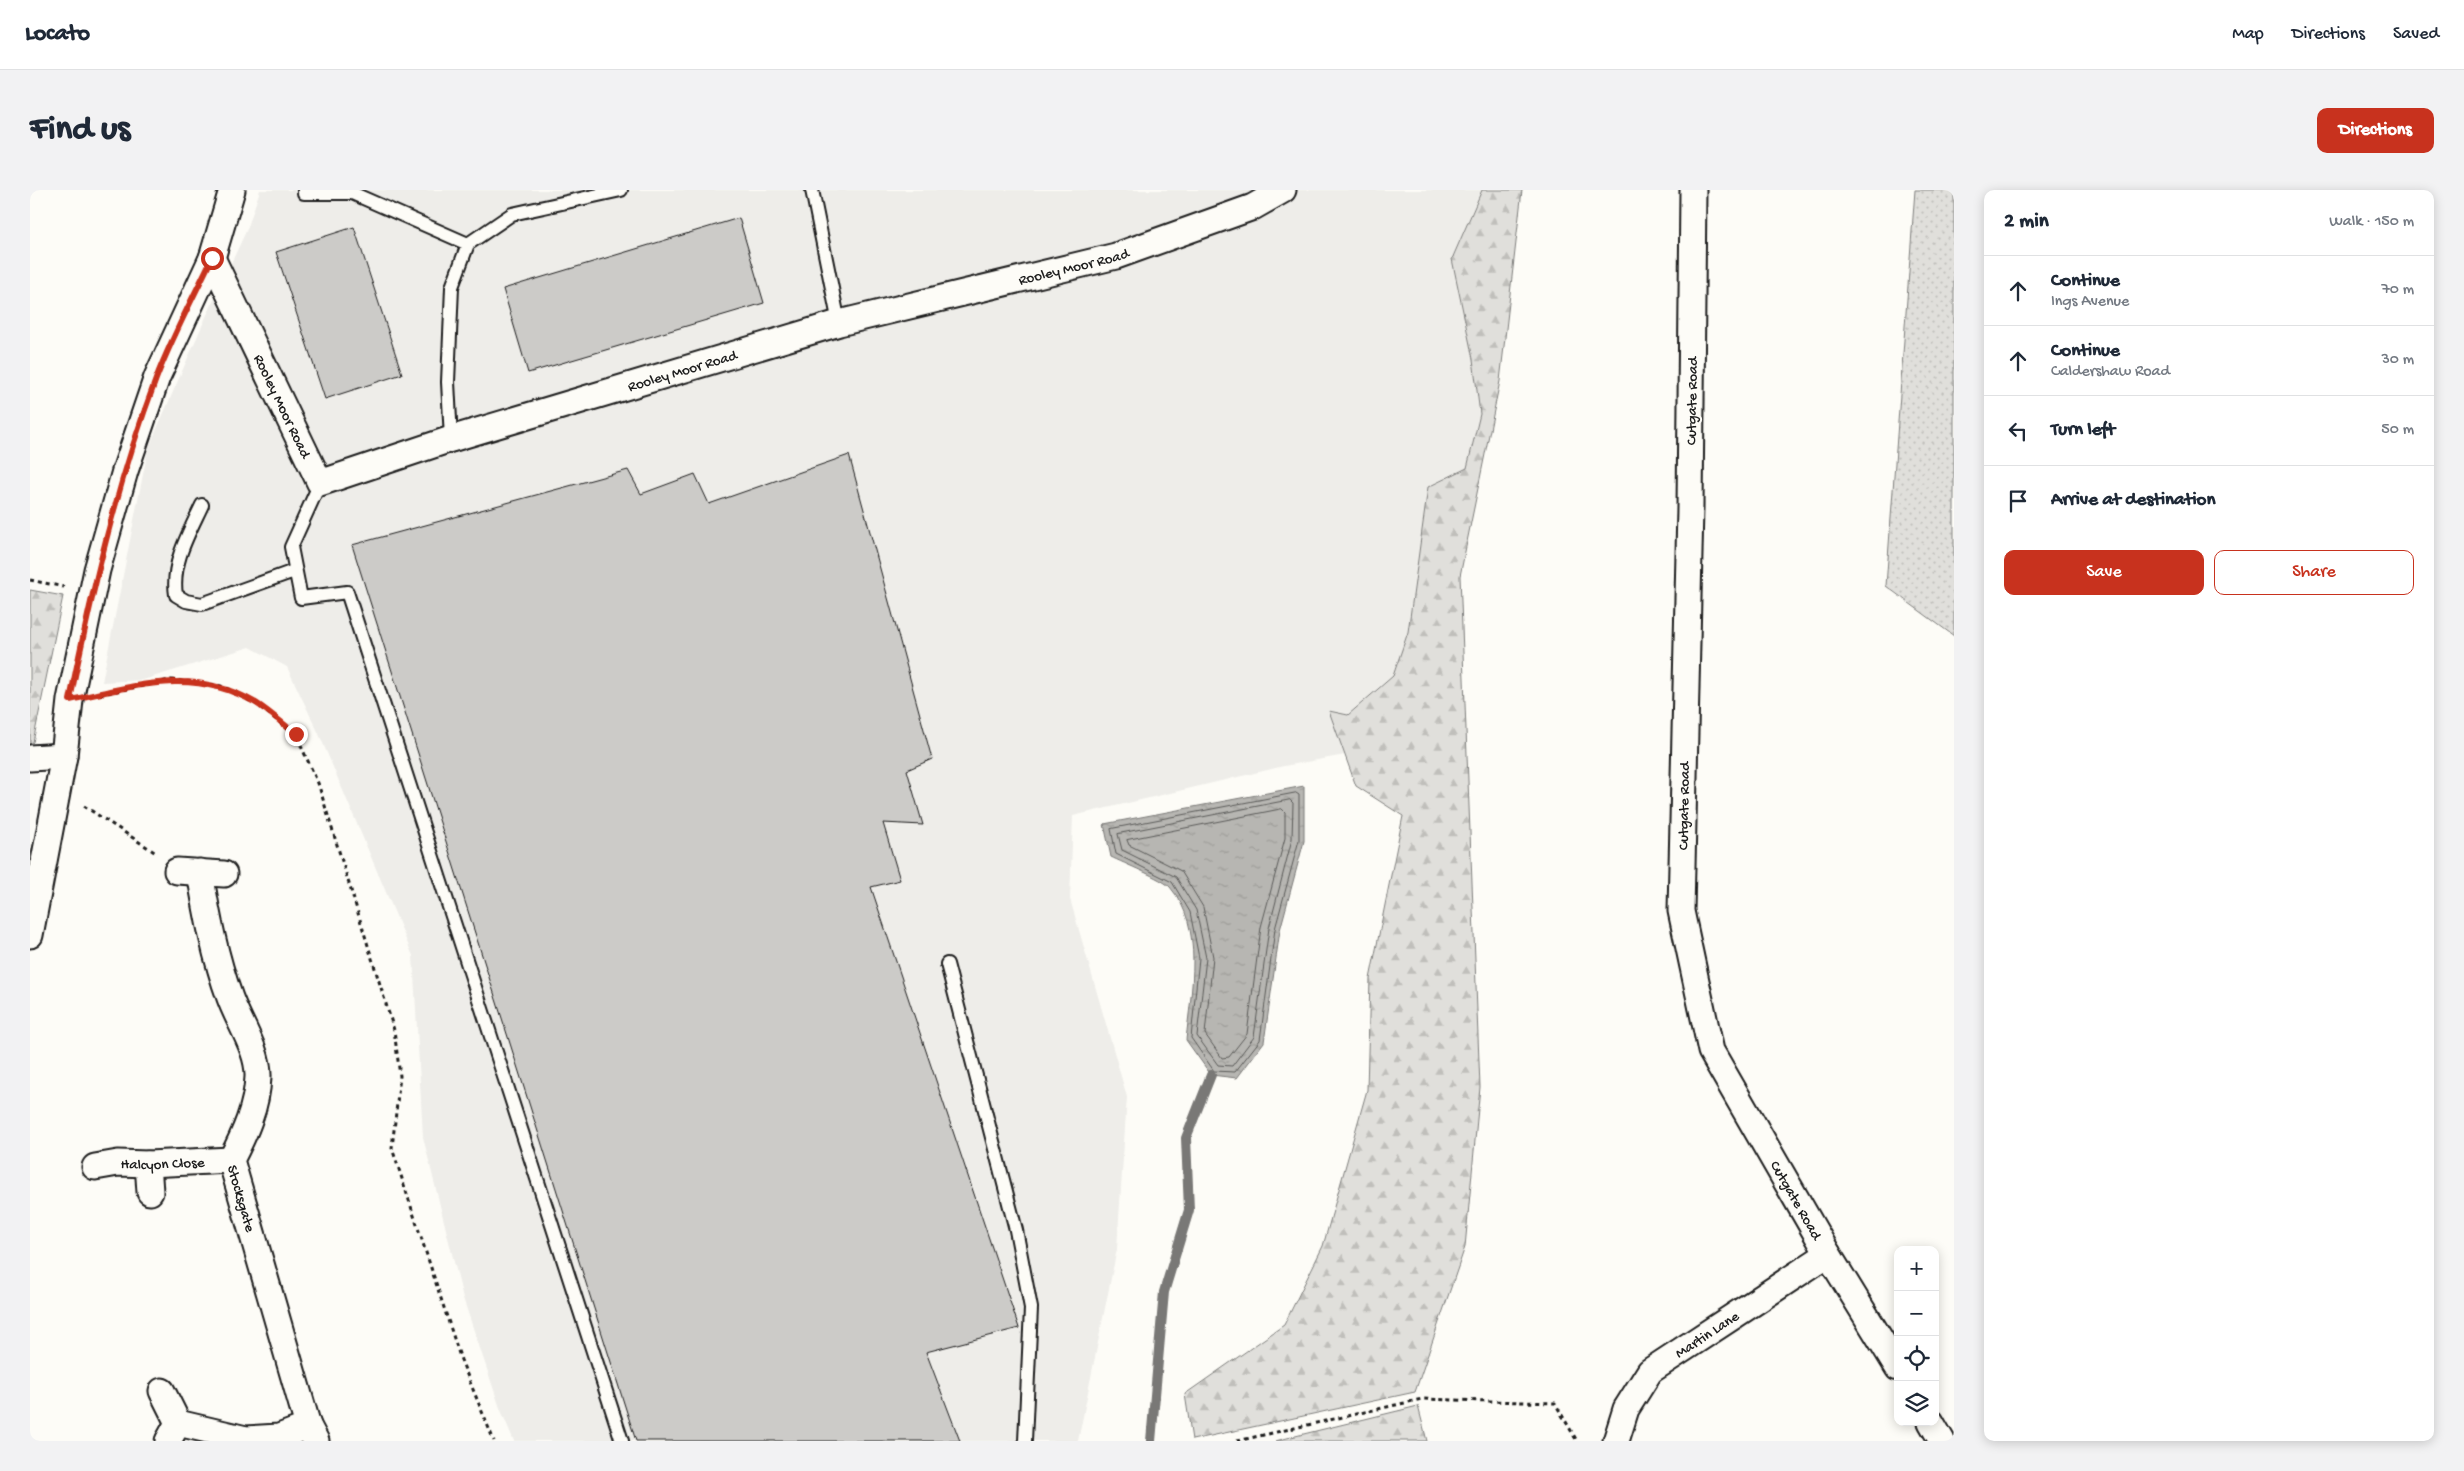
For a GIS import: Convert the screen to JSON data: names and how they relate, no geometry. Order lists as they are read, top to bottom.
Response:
{
  "streets": {
    "street": [
      "Rooley Moor Road",
      "Cutgate Road",
      "Halcyon Close",
      "Stocksgate",
      "Martin Lane"
    ]
  },
  "crossings": [
    ["Cutgate Road", "Martin Lane"],
    ["Halcyon Close", "Stocksgate"]
  ],
  "page": {
    "header": "Locato",
    "nav": ["Map", "Directions", "Saved"],
    "buttons": [
      "Directions",
      ["Save", "Share"]
    ],
    "title": "Find us",
    "heading": ["2 min", "Walk · 150 m"],
    "list": [
      ["Continue", "Ings Avenue", "70 m"],
      ["Continue", "Caldershaw Road", "30 m"],
      ["Turn left", "50 m"],
      "Arrive at destination"
    ],
    "map_buttons": ["+", "−"]
  }
}
